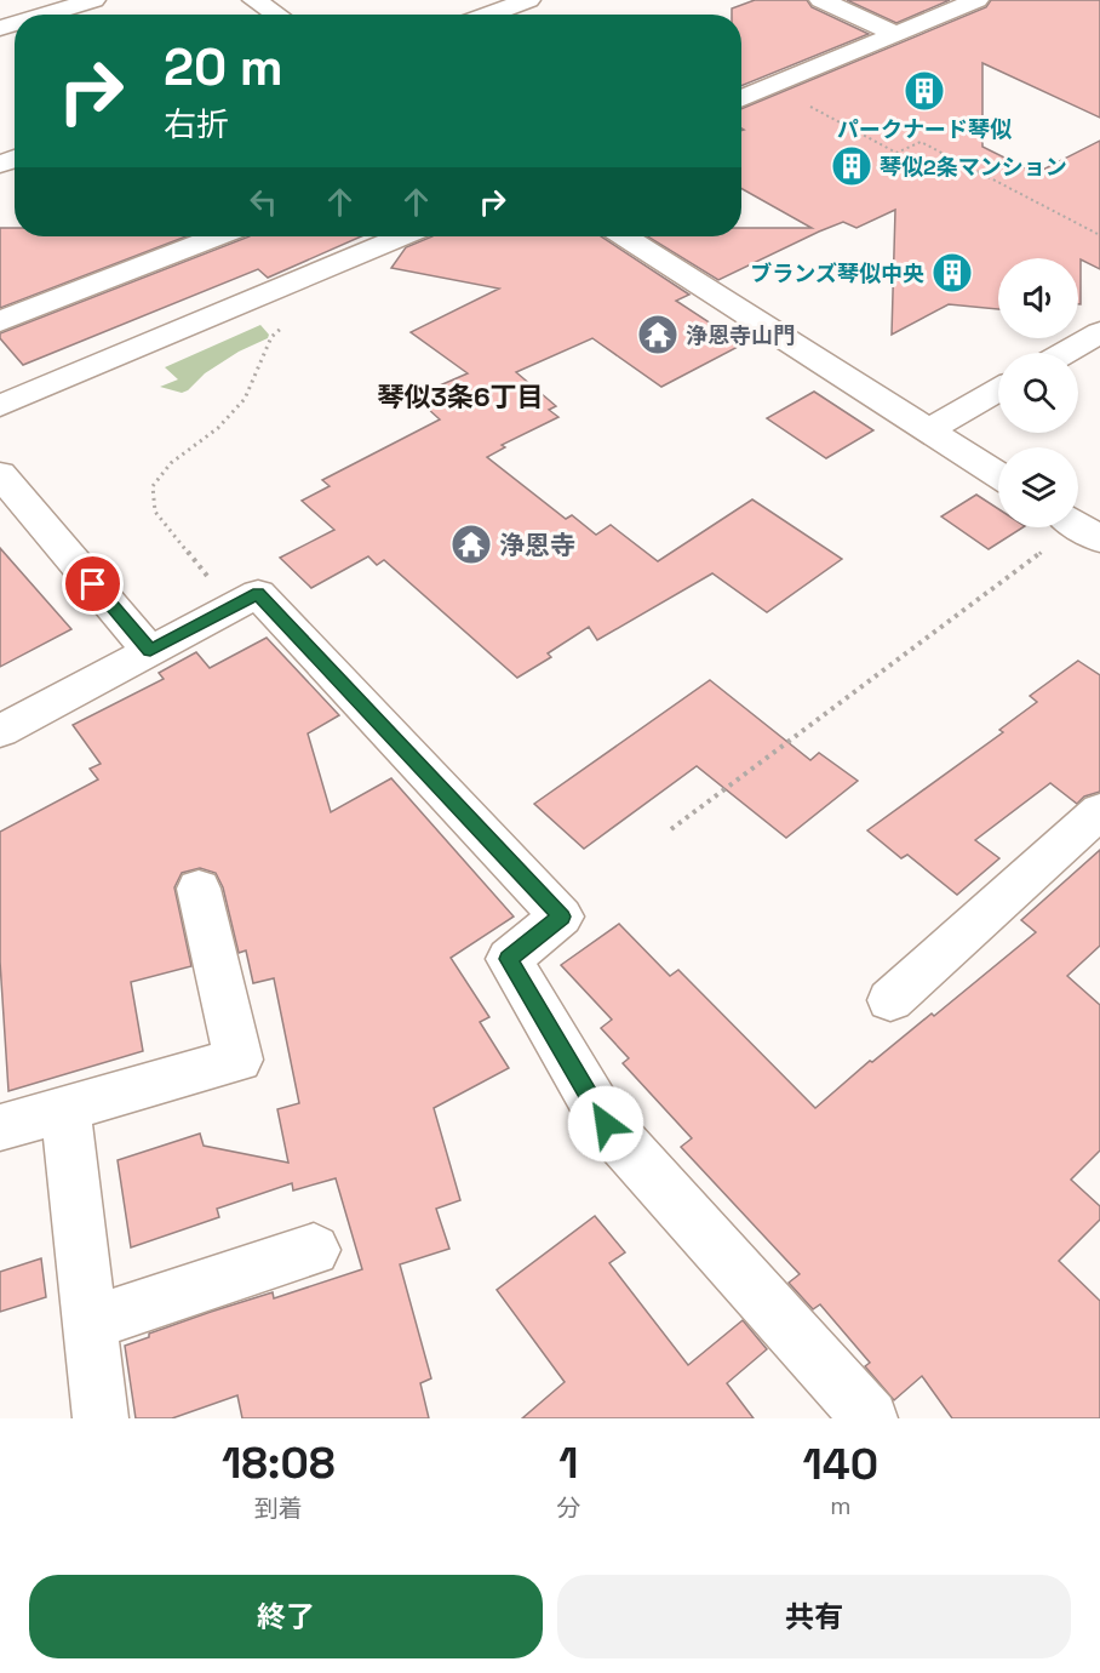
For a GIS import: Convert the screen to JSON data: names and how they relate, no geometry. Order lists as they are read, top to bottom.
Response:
{
  "districts": ["琴似3条6丁目"],
  "places": {
    "building": ["パークナード琴似", "琴似2条マンション", "ブランズ琴似中央"],
    "temple": ["浄恩寺山門", "浄恩寺"]
  },
  "page": {
    "turn": ["20 m", "右折"],
    "eta": [
      "18:08",
      "到着",
      "1",
      "分",
      "140",
      "m"
    ],
    "buttons": ["終了", "共有"]
  }
}
